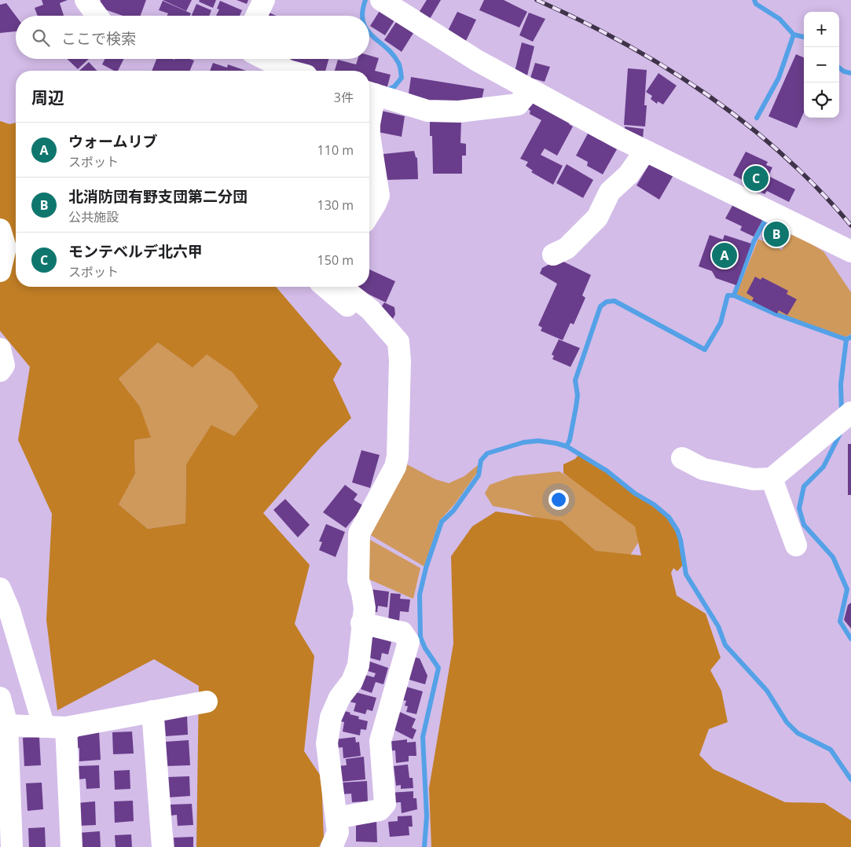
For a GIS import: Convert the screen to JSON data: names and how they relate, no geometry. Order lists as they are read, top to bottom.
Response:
{
  "page": {
    "map_buttons": ["+", "−"],
    "search": "ここで検索",
    "heading": ["周辺", "3件"],
    "list": [
      {
        "mark": "A",
        "name": "ウォームリブ",
        "note": "スポット",
        "value": "110 m"
      },
      {
        "mark": "B",
        "name": "北消防団有野支団第二分団",
        "note": "公共施設",
        "value": "130 m"
      },
      {
        "mark": "C",
        "name": "モンテベルデ北六甲",
        "note": "スポット",
        "value": "150 m"
      }
    ],
    "pins": ["C", "B", "A"]
  }
}
